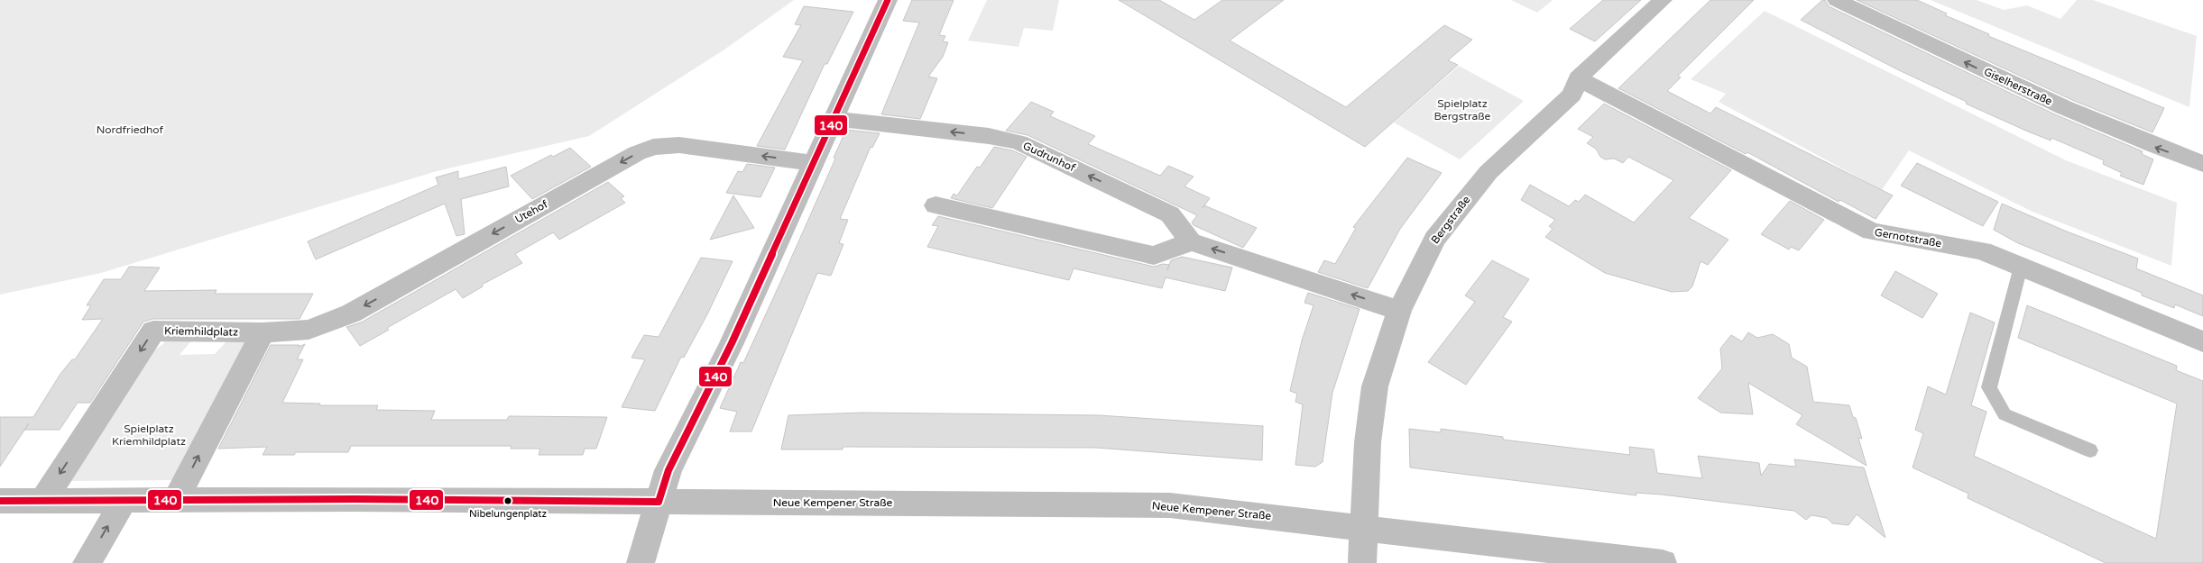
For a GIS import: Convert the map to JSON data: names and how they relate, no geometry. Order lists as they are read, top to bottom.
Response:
{
  "streets": {
    "street": [
      "Giselherstraße",
      "Gudrunhof",
      "Utehof",
      "Bergstraße",
      "Gernotstraße",
      "Kriemhildplatz",
      "Neue Kempener Straße"
    ]
  },
  "crossings": [
    ["Utehof", "Kriemhildplatz"],
    ["Bergstraße", "Gernotstraße"],
    ["Bergstraße", "Neue Kempener Straße"],
    ["Kriemhildplatz", "Neue Kempener Straße"]
  ],
  "one_way": ["Giselherstraße", "Utehof"],
  "parks": ["Spielplatz Bergstraße", "Nordfriedhof", "Spielplatz Kriemhildplatz"],
  "places": ["Nibelungenplatz"],
  "lines": ["transit line 140"]
}
